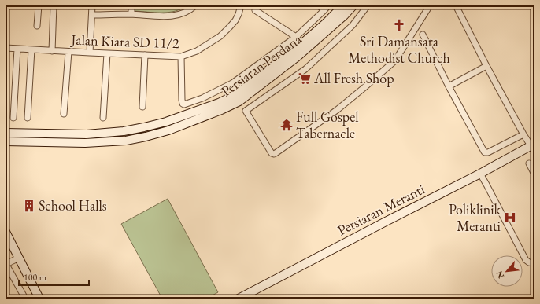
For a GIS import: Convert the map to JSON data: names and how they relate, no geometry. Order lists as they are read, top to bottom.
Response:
{
  "streets": {
    "main road": ["Persiaran Perdana", "Persiaran Meranti"],
    "street": ["Jalan Kiara SD 11/2"]
  },
  "places": {
    "church": ["Sri Damansara Methodist Church"],
    "supermarket": ["All Fresh Shop"],
    "temple": ["Full Gospel Tabernacle"],
    "building": ["School Halls"],
    "hospital": ["Poliklinik Meranti"]
  },
  "scale_bar": "100 m",
  "north": "bottom left"
}
